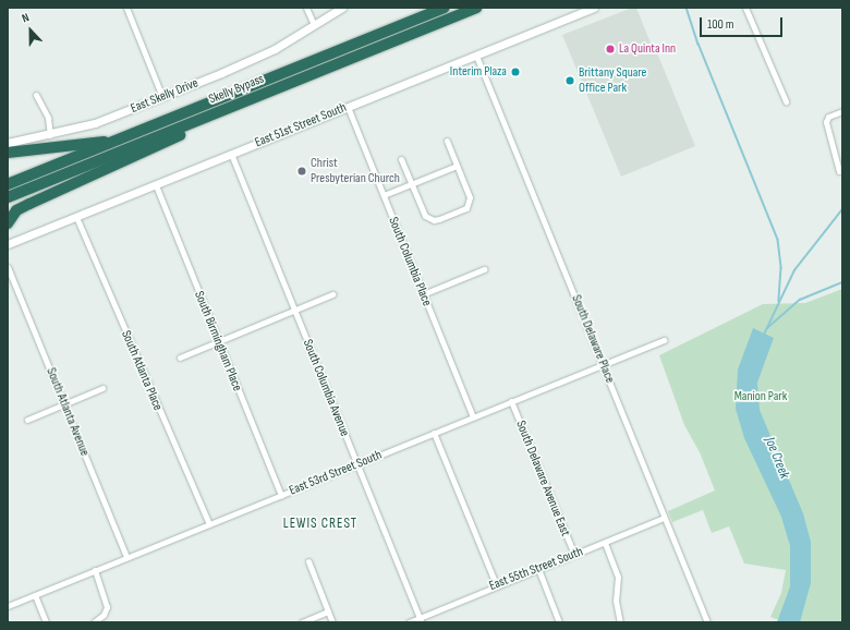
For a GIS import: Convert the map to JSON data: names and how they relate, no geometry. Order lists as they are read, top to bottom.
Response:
{
  "streets": {
    "highway": ["Skelly Bypass"],
    "main road": ["East Skelly Drive", "East 51st Street South"],
    "street": [
      "South Columbia Place",
      "South Delaware Place",
      "South Birmingham Place",
      "South Atlanta Place",
      "South Columbia Avenue",
      "South Atlanta Avenue",
      "East 53rd Street South",
      "South Delaware Avenue East",
      "East 55th Street South"
    ]
  },
  "crossings": [
    ["East 51st Street South", "South Columbia Place"],
    ["East 51st Street South", "South Delaware Place"],
    ["East 51st Street South", "South Birmingham Place"],
    ["East 51st Street South", "South Atlanta Place"],
    ["East 51st Street South", "South Columbia Avenue"],
    ["South Columbia Place", "East 53rd Street South"],
    ["South Delaware Place", "East 53rd Street South"],
    ["South Delaware Place", "East 55th Street South"],
    ["South Birmingham Place", "East 53rd Street South"],
    ["South Atlanta Place", "East 53rd Street South"],
    ["South Columbia Avenue", "East 53rd Street South"],
    ["South Columbia Avenue", "East 55th Street South"],
    ["South Atlanta Avenue", "East 53rd Street South"],
    ["East 53rd Street South", "South Delaware Avenue East"],
    ["South Delaware Avenue East", "East 55th Street South"]
  ],
  "districts": ["LEWIS CREST"],
  "water": ["Joe Creek"],
  "parks": ["Manion Park"],
  "places": [
    "La Quinta Inn",
    "Interim Plaza",
    "Brittany Square Office Park",
    "Christ Presbyterian Church"
  ],
  "scale_bar": "100 m",
  "north": "top"
}
